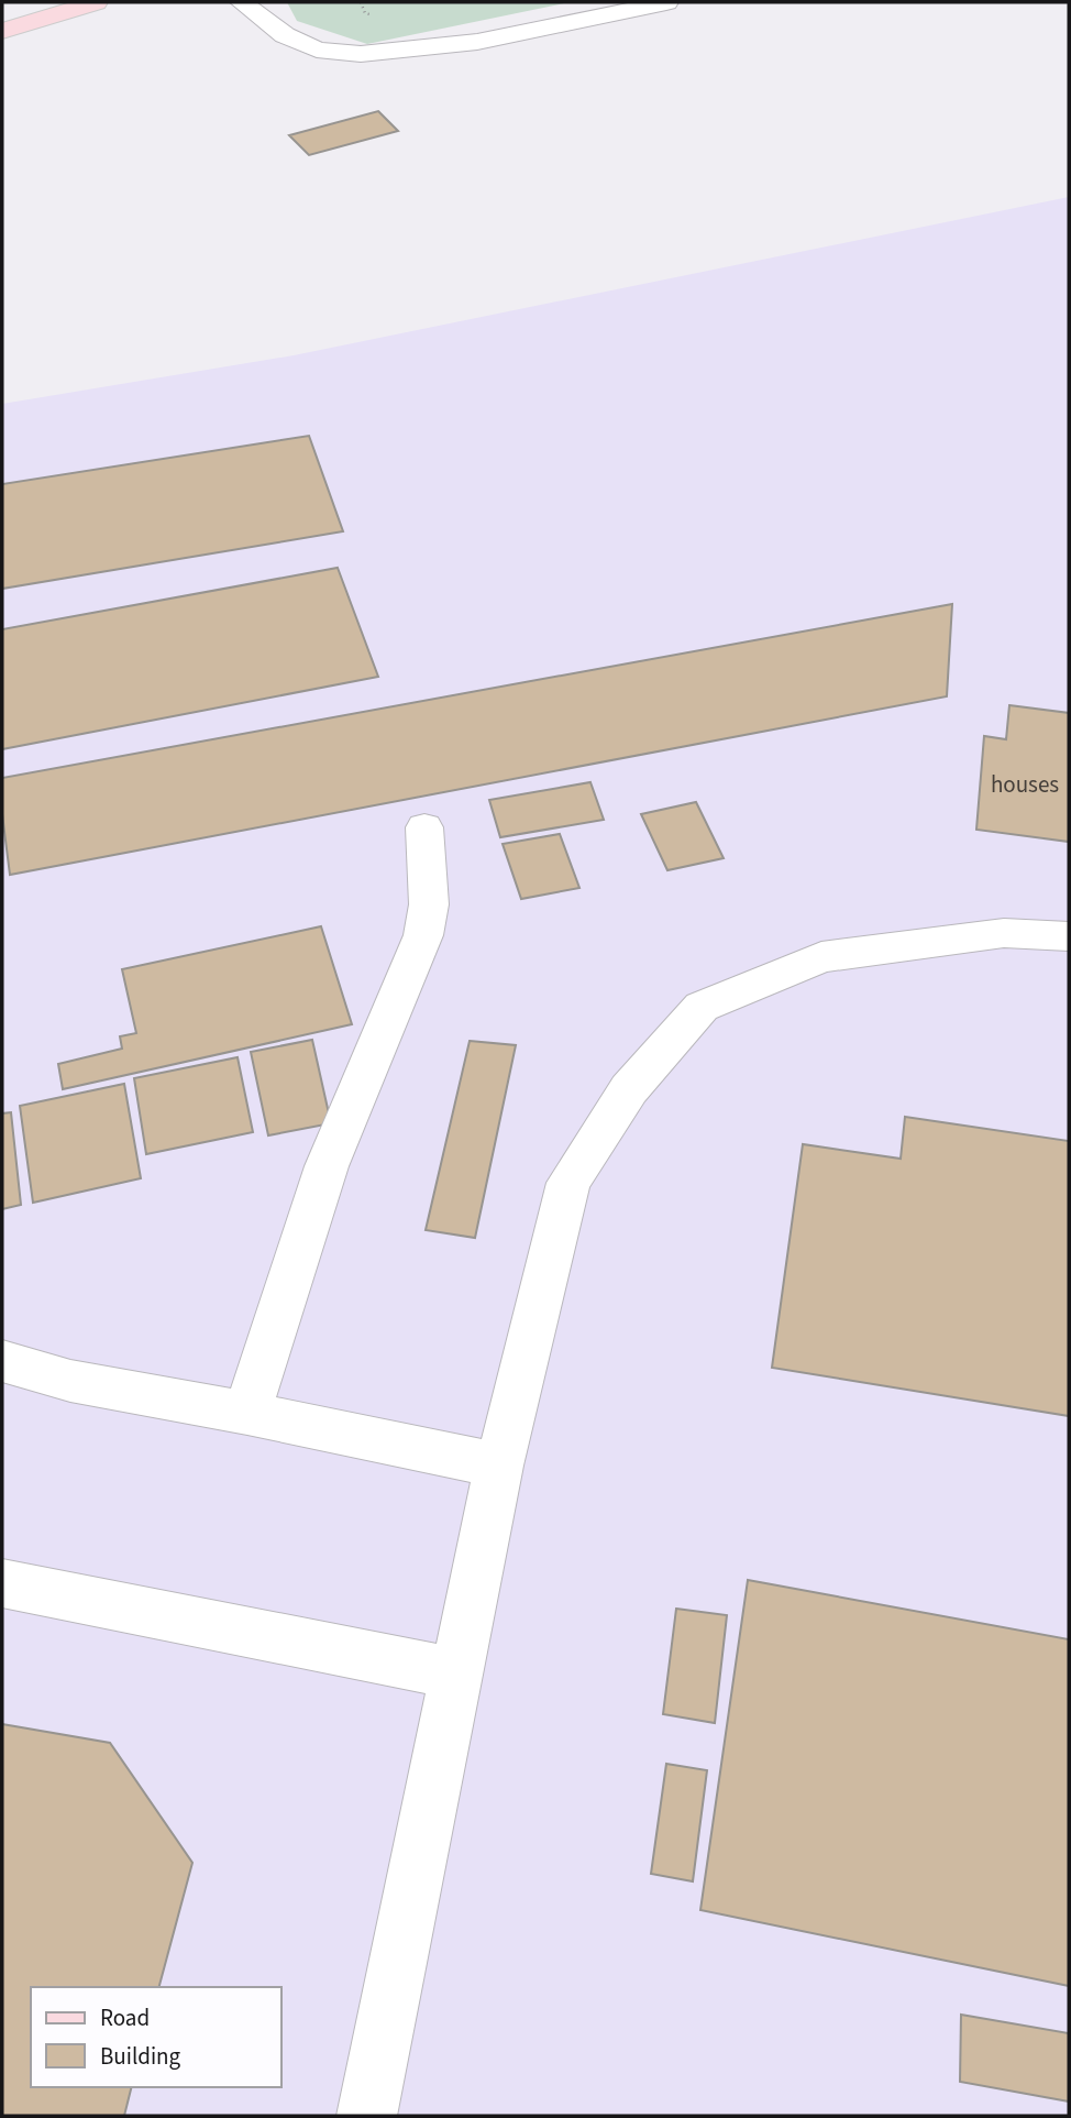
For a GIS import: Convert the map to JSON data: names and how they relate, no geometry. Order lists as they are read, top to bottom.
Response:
{
  "house_numbers": ["houses"],
  "legend": ["Road", "Building"]
}
